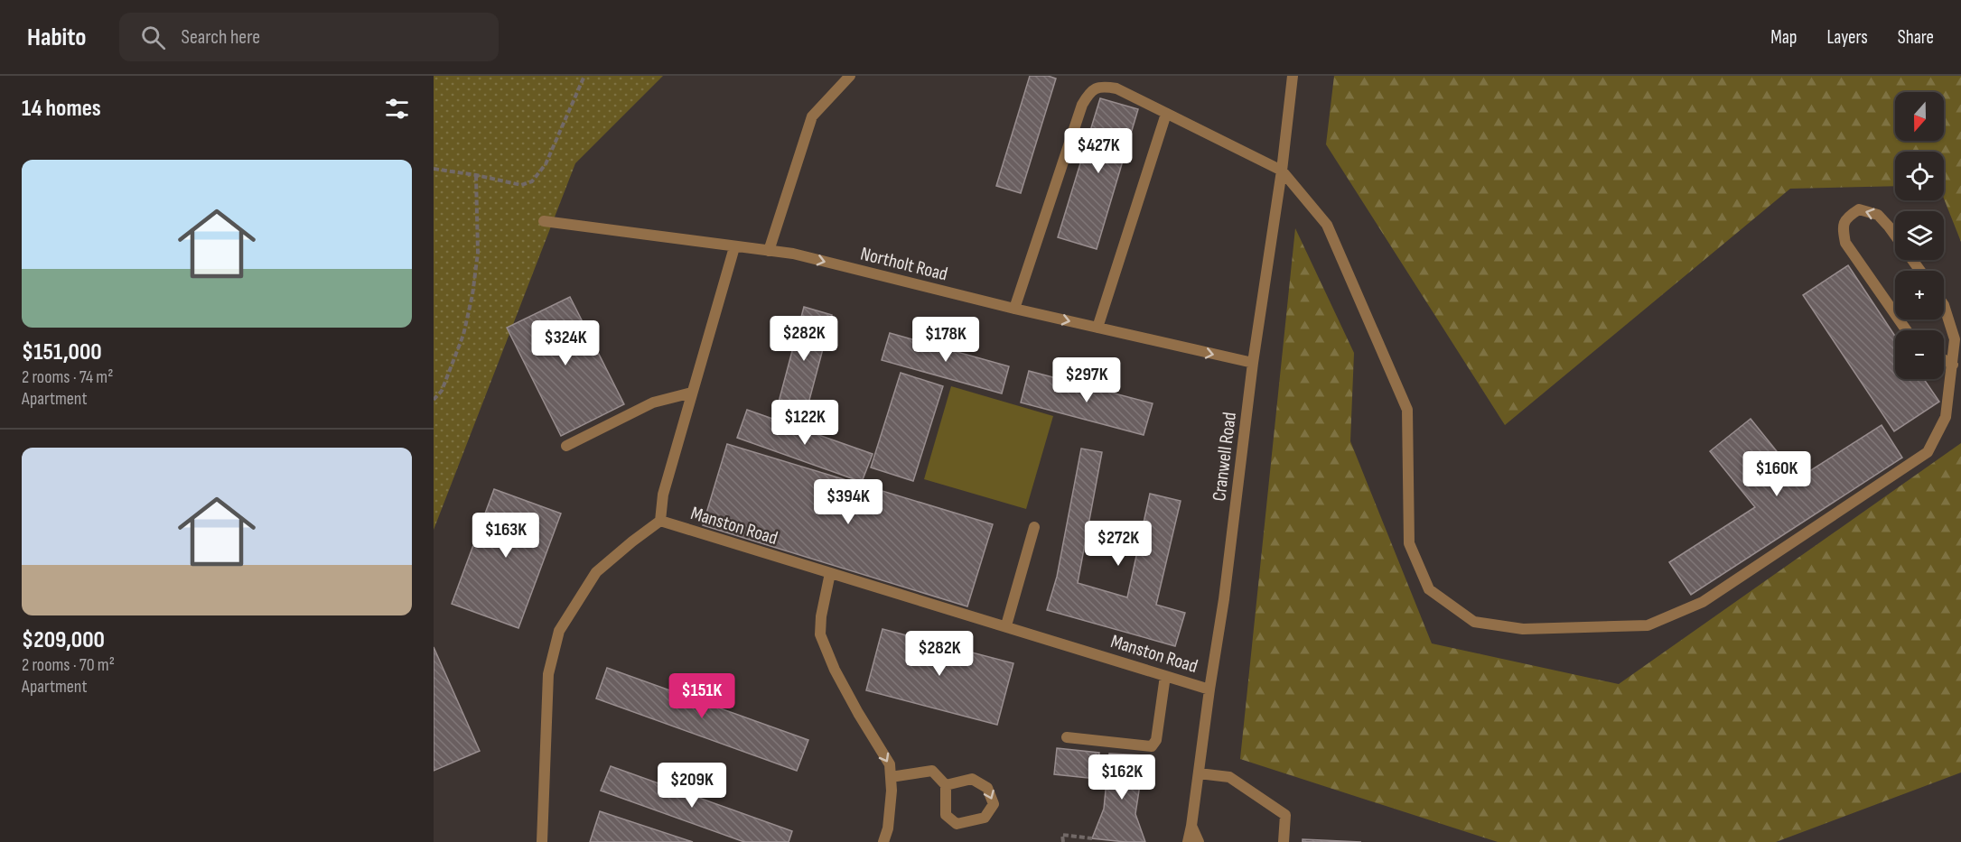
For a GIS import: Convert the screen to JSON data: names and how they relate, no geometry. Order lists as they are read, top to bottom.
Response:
{
  "streets": {
    "lane": ["Northolt Road", "Cranwell Road", "Manston Road"]
  },
  "crossings": [
    ["Northolt Road", "Cranwell Road"],
    ["Cranwell Road", "Manston Road"]
  ],
  "one_way": ["Northolt Road"],
  "north": "bottom",
  "page": {
    "header": "Habito",
    "search": "Search here",
    "nav": ["Map", "Layers", "Share"],
    "heading": "14 homes",
    "map_buttons": ["+", "−"],
    "price": [
      "$427K",
      "$282K",
      "$178K",
      "$324K",
      "$297K",
      "$122K",
      "$160K",
      "$394K",
      "$163K",
      "$272K",
      "$282K",
      "$151K",
      "$162K",
      "$209K"
    ],
    "list": [
      {
        "name": "$151,000",
        "note": "2 rooms · 74 m² · Apartment"
      },
      {
        "name": "$209,000",
        "note": "2 rooms · 70 m² · Apartment"
      }
    ]
  }
}
